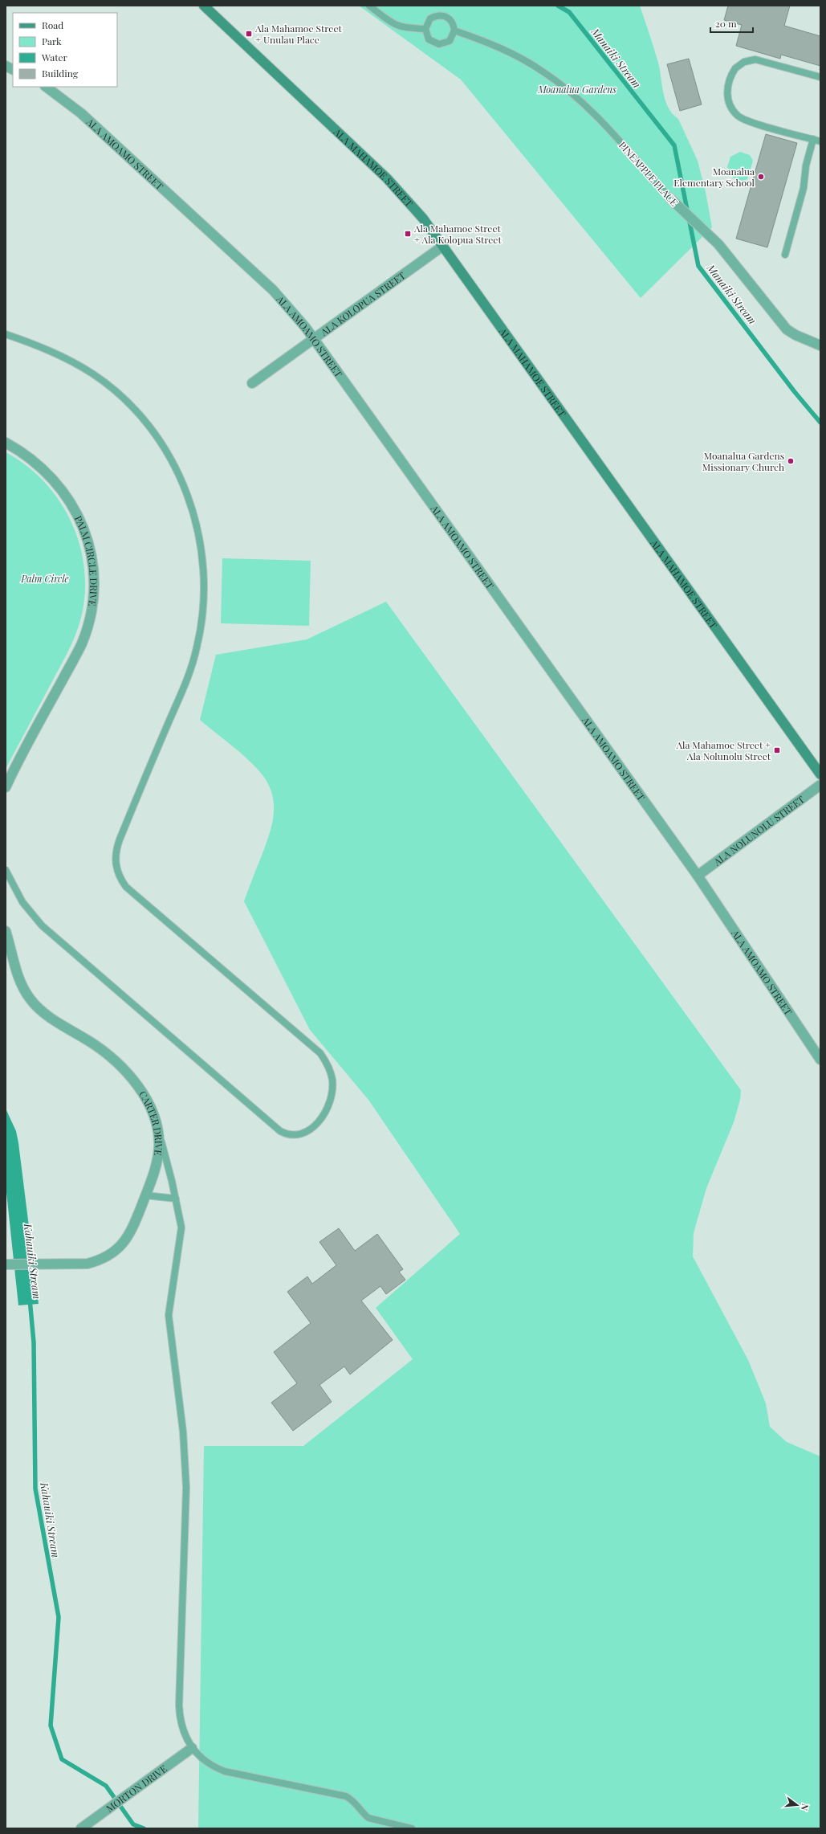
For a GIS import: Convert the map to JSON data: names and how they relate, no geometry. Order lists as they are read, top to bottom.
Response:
{
  "streets": {
    "street": [
      "ALA AMOAMO STREET",
      "ALA MAHAMOE STREET",
      "PINEAPPLE PLACE",
      "ALA KOLOPUA STREET",
      "PALM CIRCLE DRIVE",
      "ALA NOLUNOLU STREET",
      "CARTER DRIVE",
      "MORTON DRIVE"
    ]
  },
  "crossings": [
    ["ALA AMOAMO STREET", "ALA KOLOPUA STREET"],
    ["ALA AMOAMO STREET", "ALA NOLUNOLU STREET"],
    ["ALA MAHAMOE STREET", "ALA KOLOPUA STREET"]
  ],
  "water": ["Manaiki Stream", "Kahauiki Stream"],
  "parks": ["Moanalua Gardens", "Palm Circle"],
  "places": {
    "transit": ["Ala Mahamoe Street + Unulau Place", "Ala Mahamoe Street + Ala Kolopua Street", "Ala Mahamoe Street + Ala Nolunolu Street"],
    "other": ["Moanalua Elementary School", "Moanalua Gardens Missionary Church"]
  },
  "legend": [
    "Road",
    "Park",
    "Water",
    "Building"
  ],
  "scale_bar": "20 m",
  "north": "right"
}
